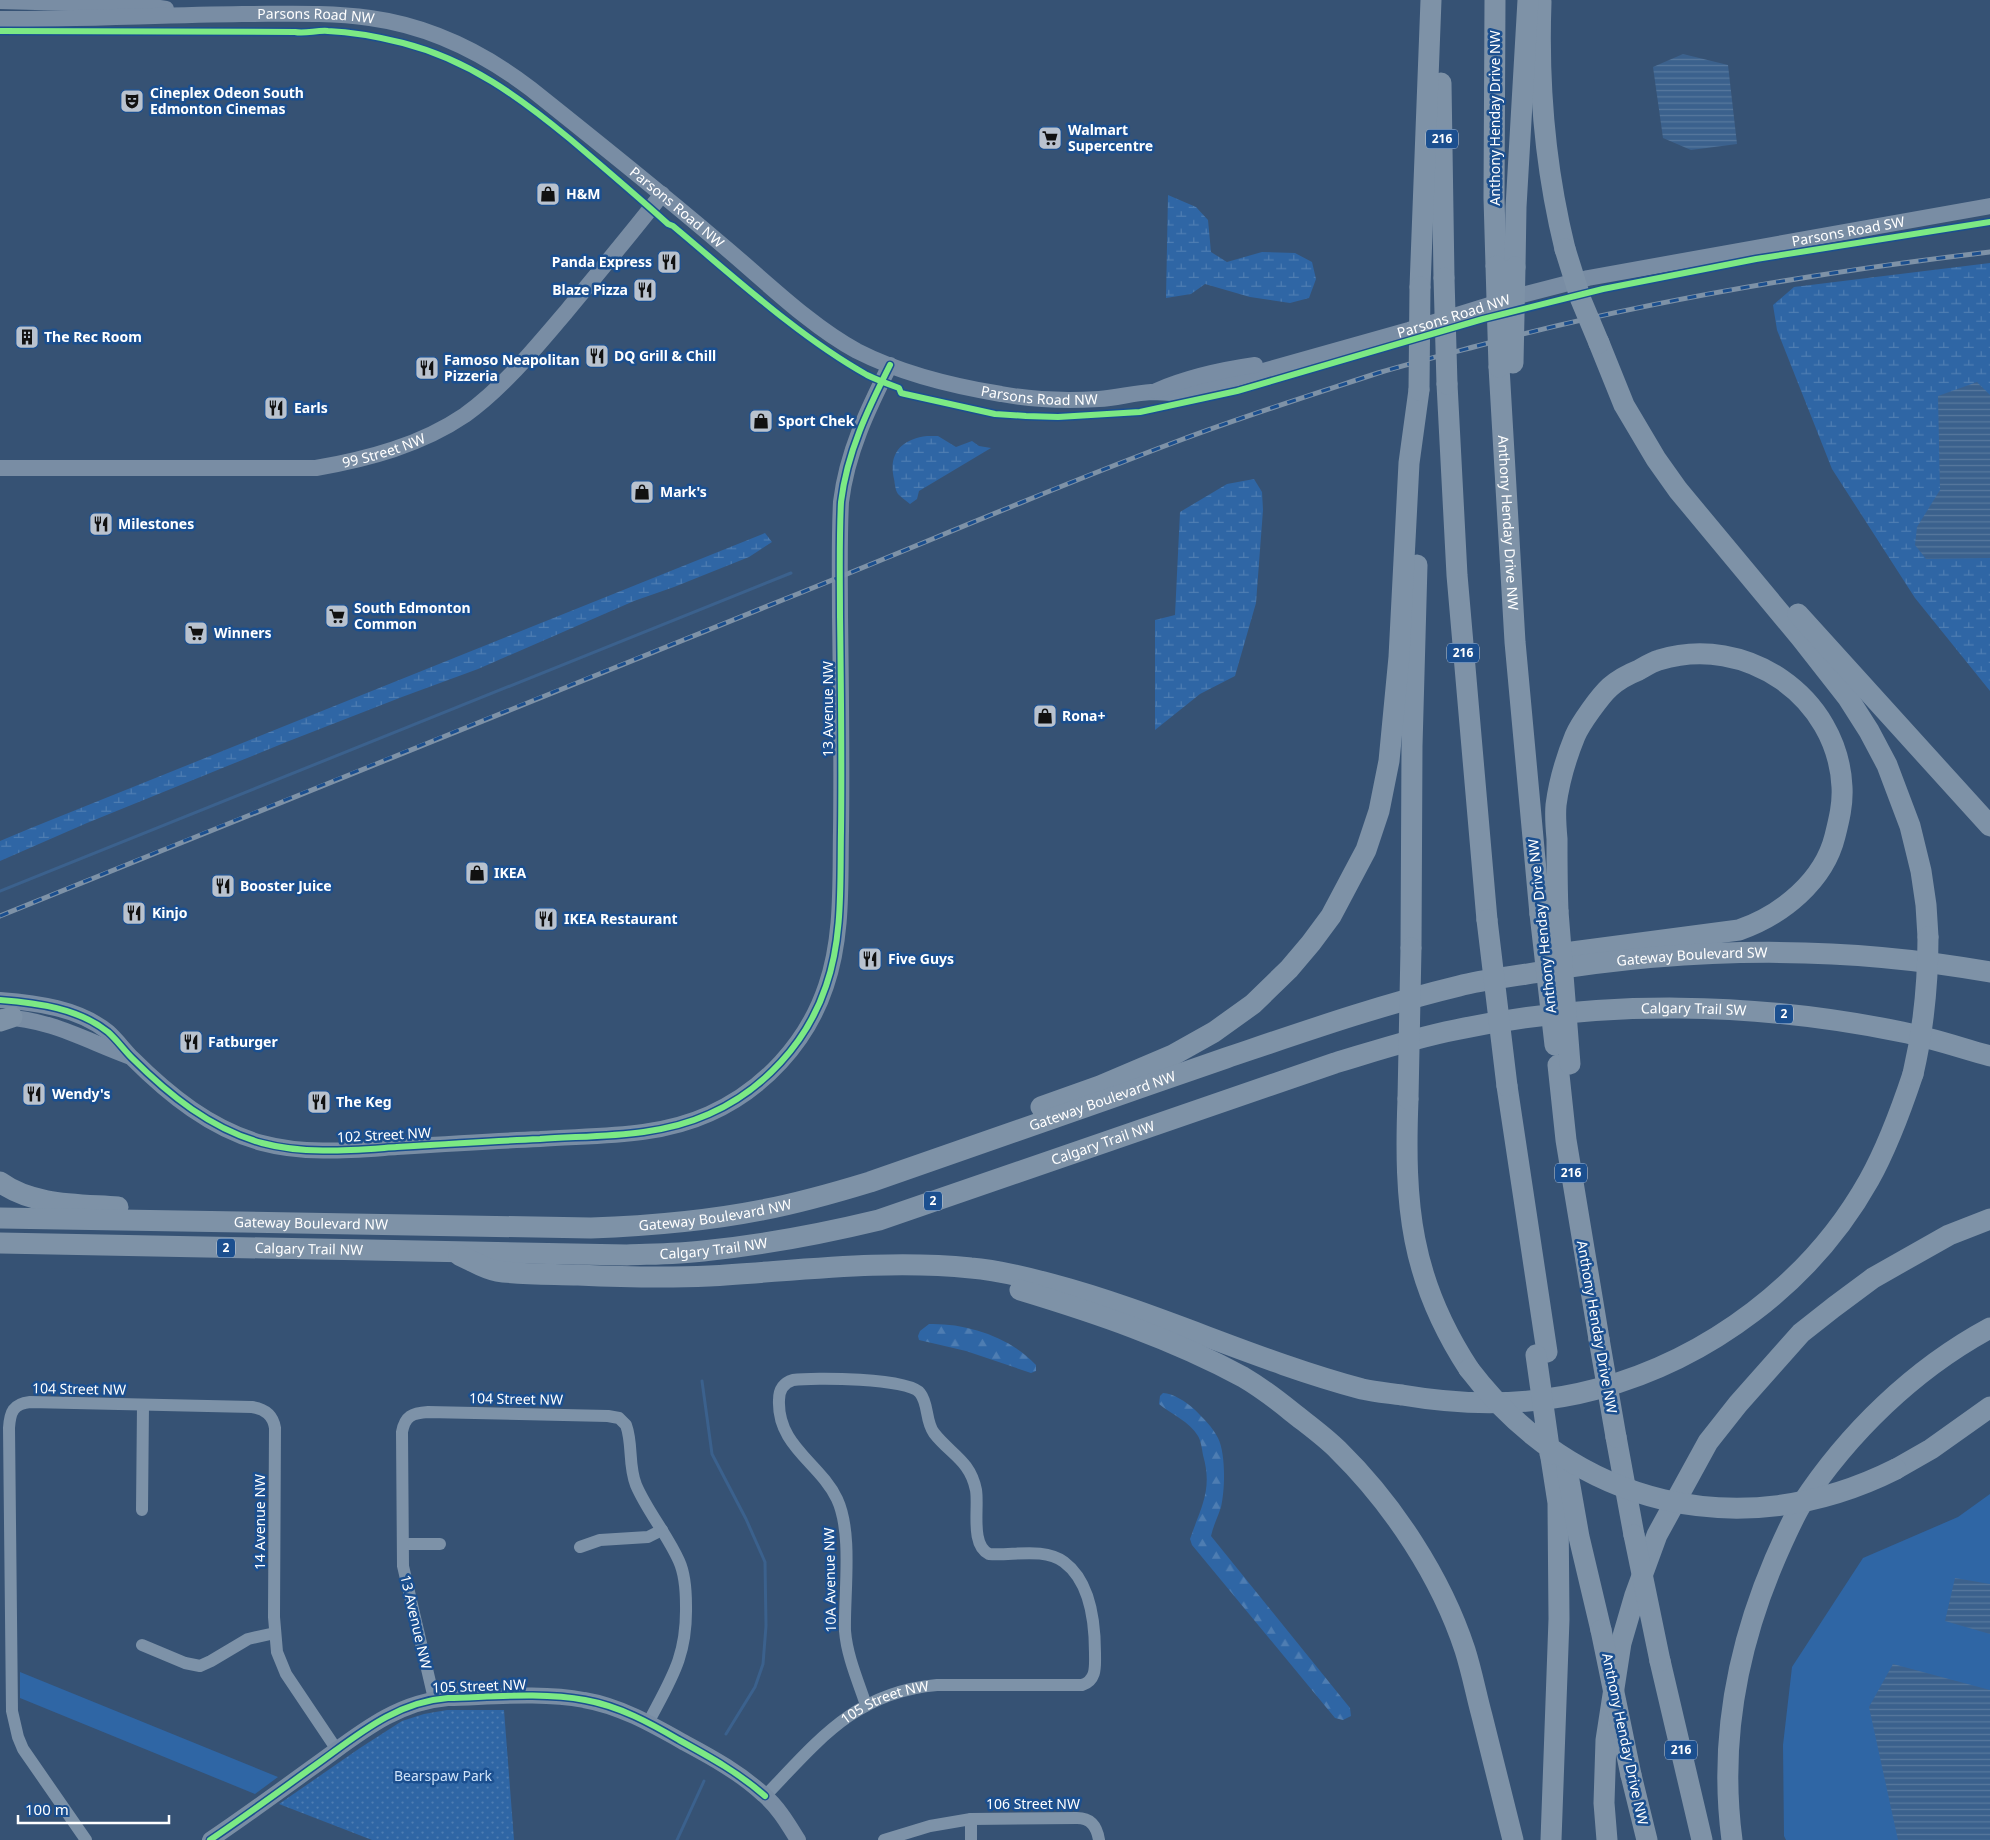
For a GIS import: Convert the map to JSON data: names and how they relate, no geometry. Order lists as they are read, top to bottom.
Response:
{
  "streets": {
    "highway": [
      "Anthony Henday Drive NW",
      "216",
      "Gateway Boulevard SW",
      "Calgary Trail SW",
      "2",
      "Gateway Boulevard NW",
      "Calgary Trail NW"
    ],
    "street": [
      "Parsons Road NW",
      "Parsons Road SW",
      "99 Street NW",
      "13 Avenue NW",
      "102 Street NW",
      "104 Street NW",
      "14 Avenue NW",
      "10A Avenue NW",
      "105 Street NW",
      "106 Street NW"
    ]
  },
  "crossings": [
    ["Parsons Road NW", "Parsons Road SW"],
    ["Parsons Road NW", "99 Street NW"],
    ["Parsons Road NW", "13 Avenue NW"],
    ["13 Avenue NW", "102 Street NW"],
    ["13 Avenue NW", "104 Street NW"],
    ["13 Avenue NW", "105 Street NW"],
    ["Gateway Boulevard SW", "Gateway Boulevard NW"],
    ["Calgary Trail SW", "Calgary Trail NW"],
    ["104 Street NW", "14 Avenue NW"],
    ["14 Avenue NW", "105 Street NW"],
    ["10A Avenue NW", "105 Street NW"]
  ],
  "parks": ["Bearspaw Park"],
  "places": {
    "theatre": ["Cineplex Odeon South Edmonton Cinemas"],
    "supermarket": ["Walmart Supercentre", "South Edmonton Common", "Winners"],
    "shop": [
      "H&M",
      "Sport Chek",
      "Mark's",
      "Rona+",
      "IKEA"
    ],
    "restaurant": [
      "Panda Express",
      "Blaze Pizza",
      "DQ Grill & Chill",
      "Famoso Neapolitan Pizzeria",
      "Earls",
      "Milestones",
      "Booster Juice",
      "Kinjo",
      "IKEA Restaurant",
      "Five Guys",
      "Fatburger",
      "Wendy's",
      "The Keg"
    ],
    "building": ["The Rec Room"]
  },
  "scale_bar": "100 m"
}
